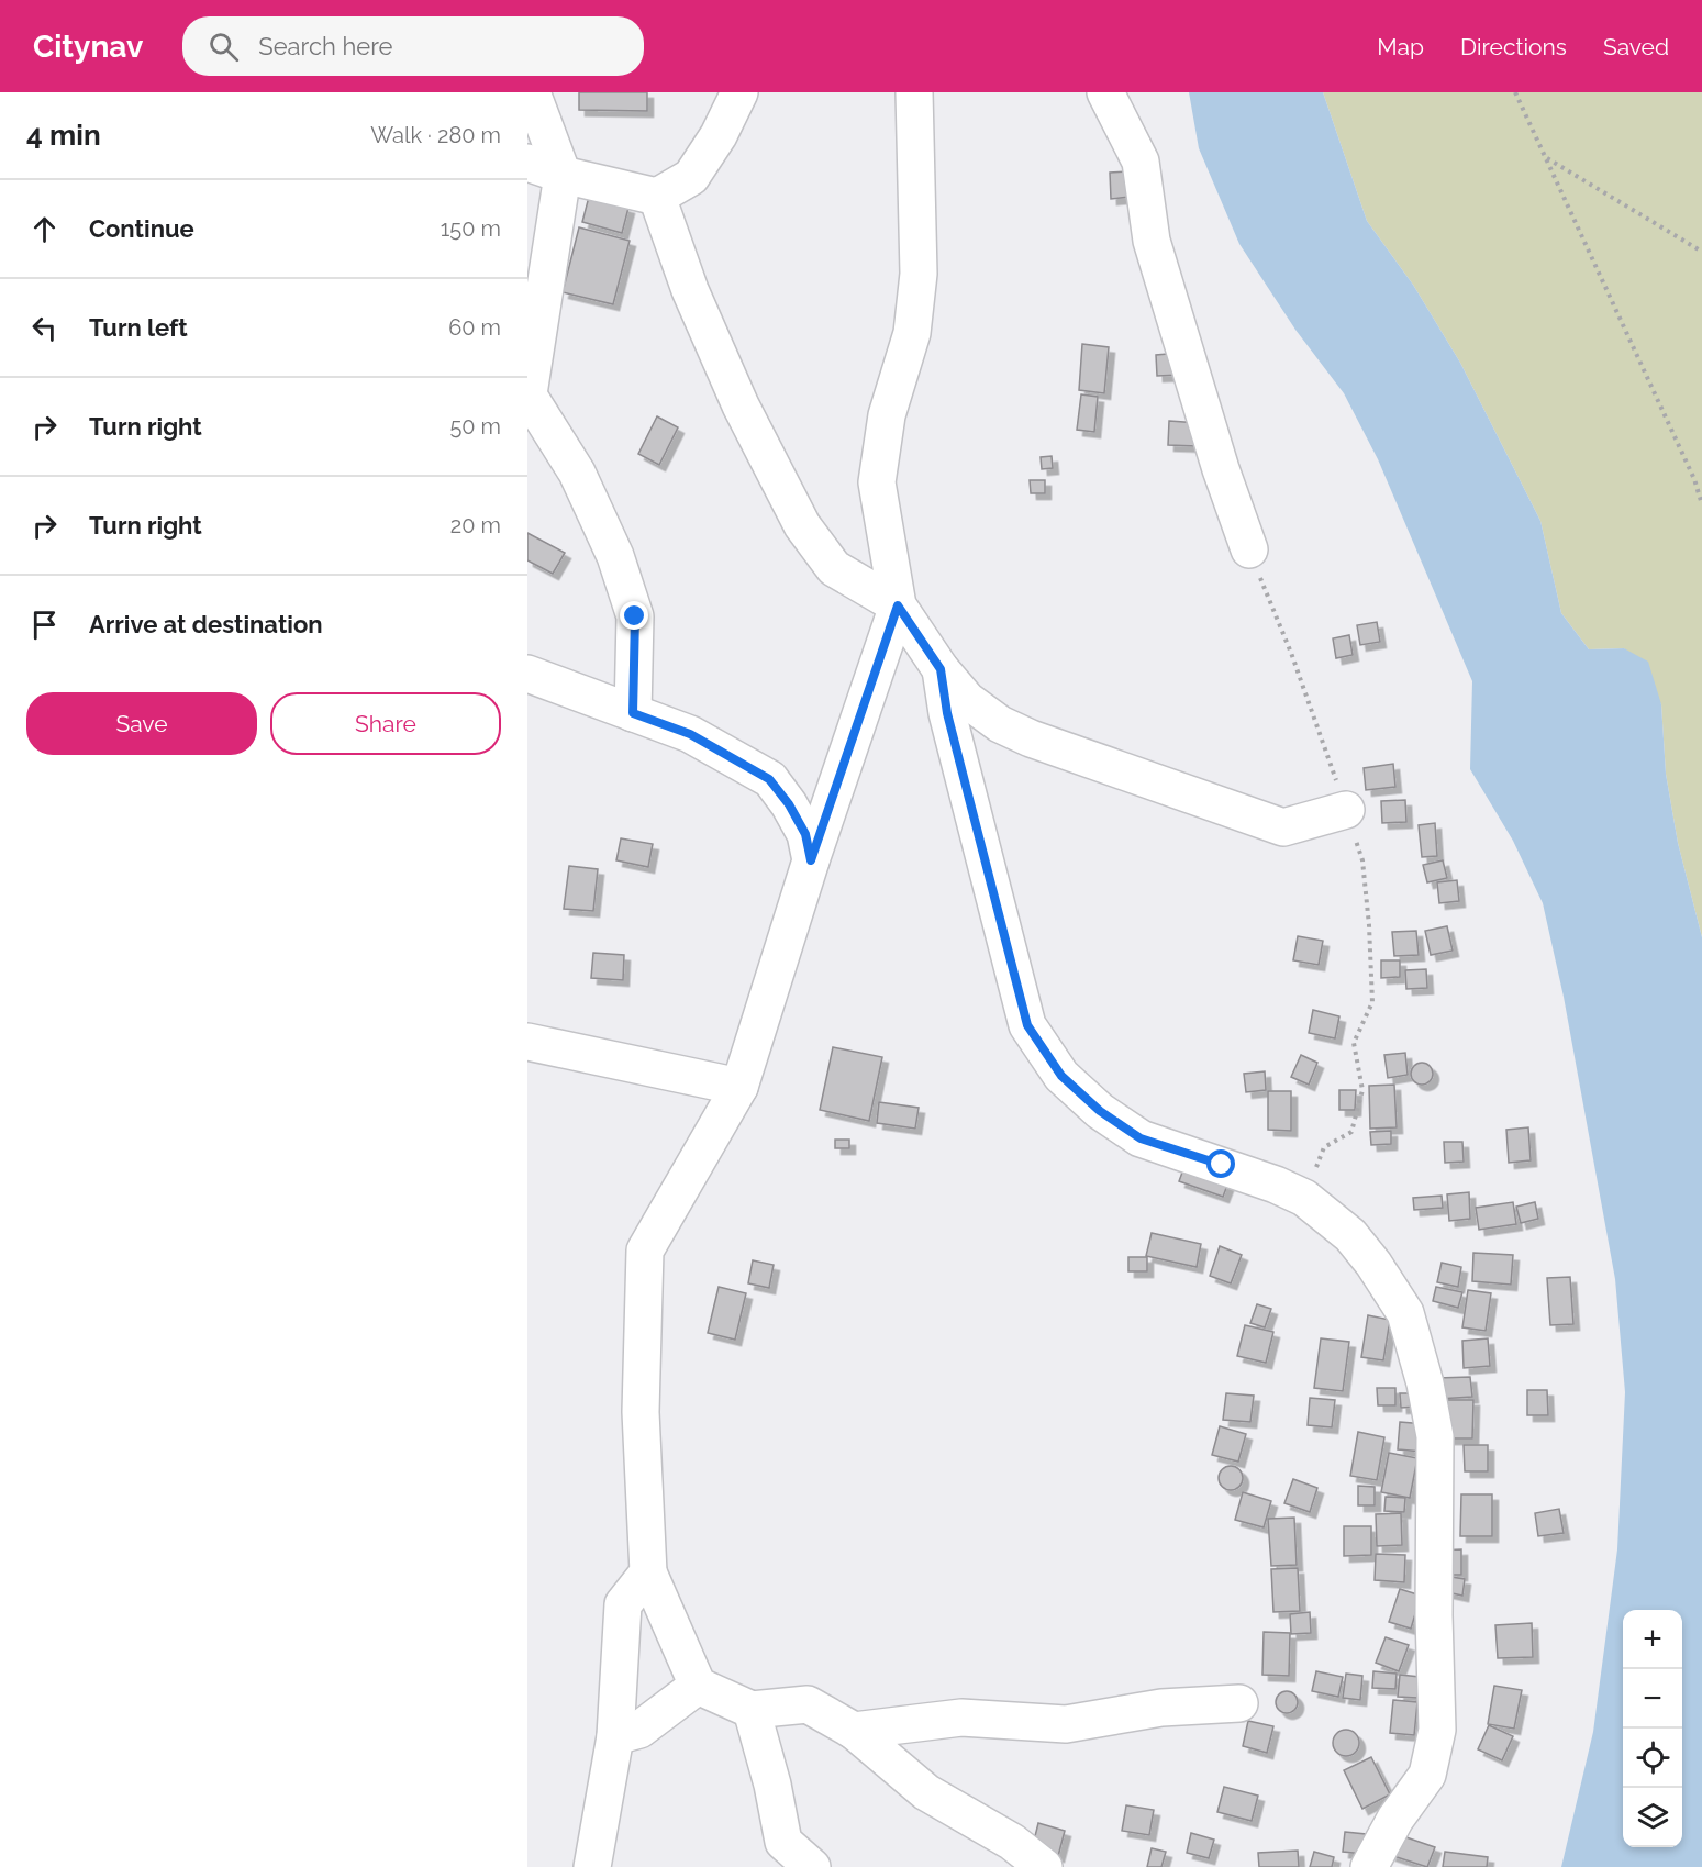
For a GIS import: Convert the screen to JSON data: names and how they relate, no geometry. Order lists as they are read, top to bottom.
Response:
{
  "page": {
    "header": "Citynav",
    "search": "Search here",
    "nav": ["Map", "Directions", "Saved"],
    "heading": ["4 min", "Walk · 280 m"],
    "list": [
      ["Continue", "150 m"],
      ["Turn left", "60 m"],
      ["Turn right", "50 m"],
      ["Turn right", "20 m"],
      "Arrive at destination"
    ],
    "buttons": ["Save", "Share"],
    "map_buttons": ["+", "−"]
  }
}
